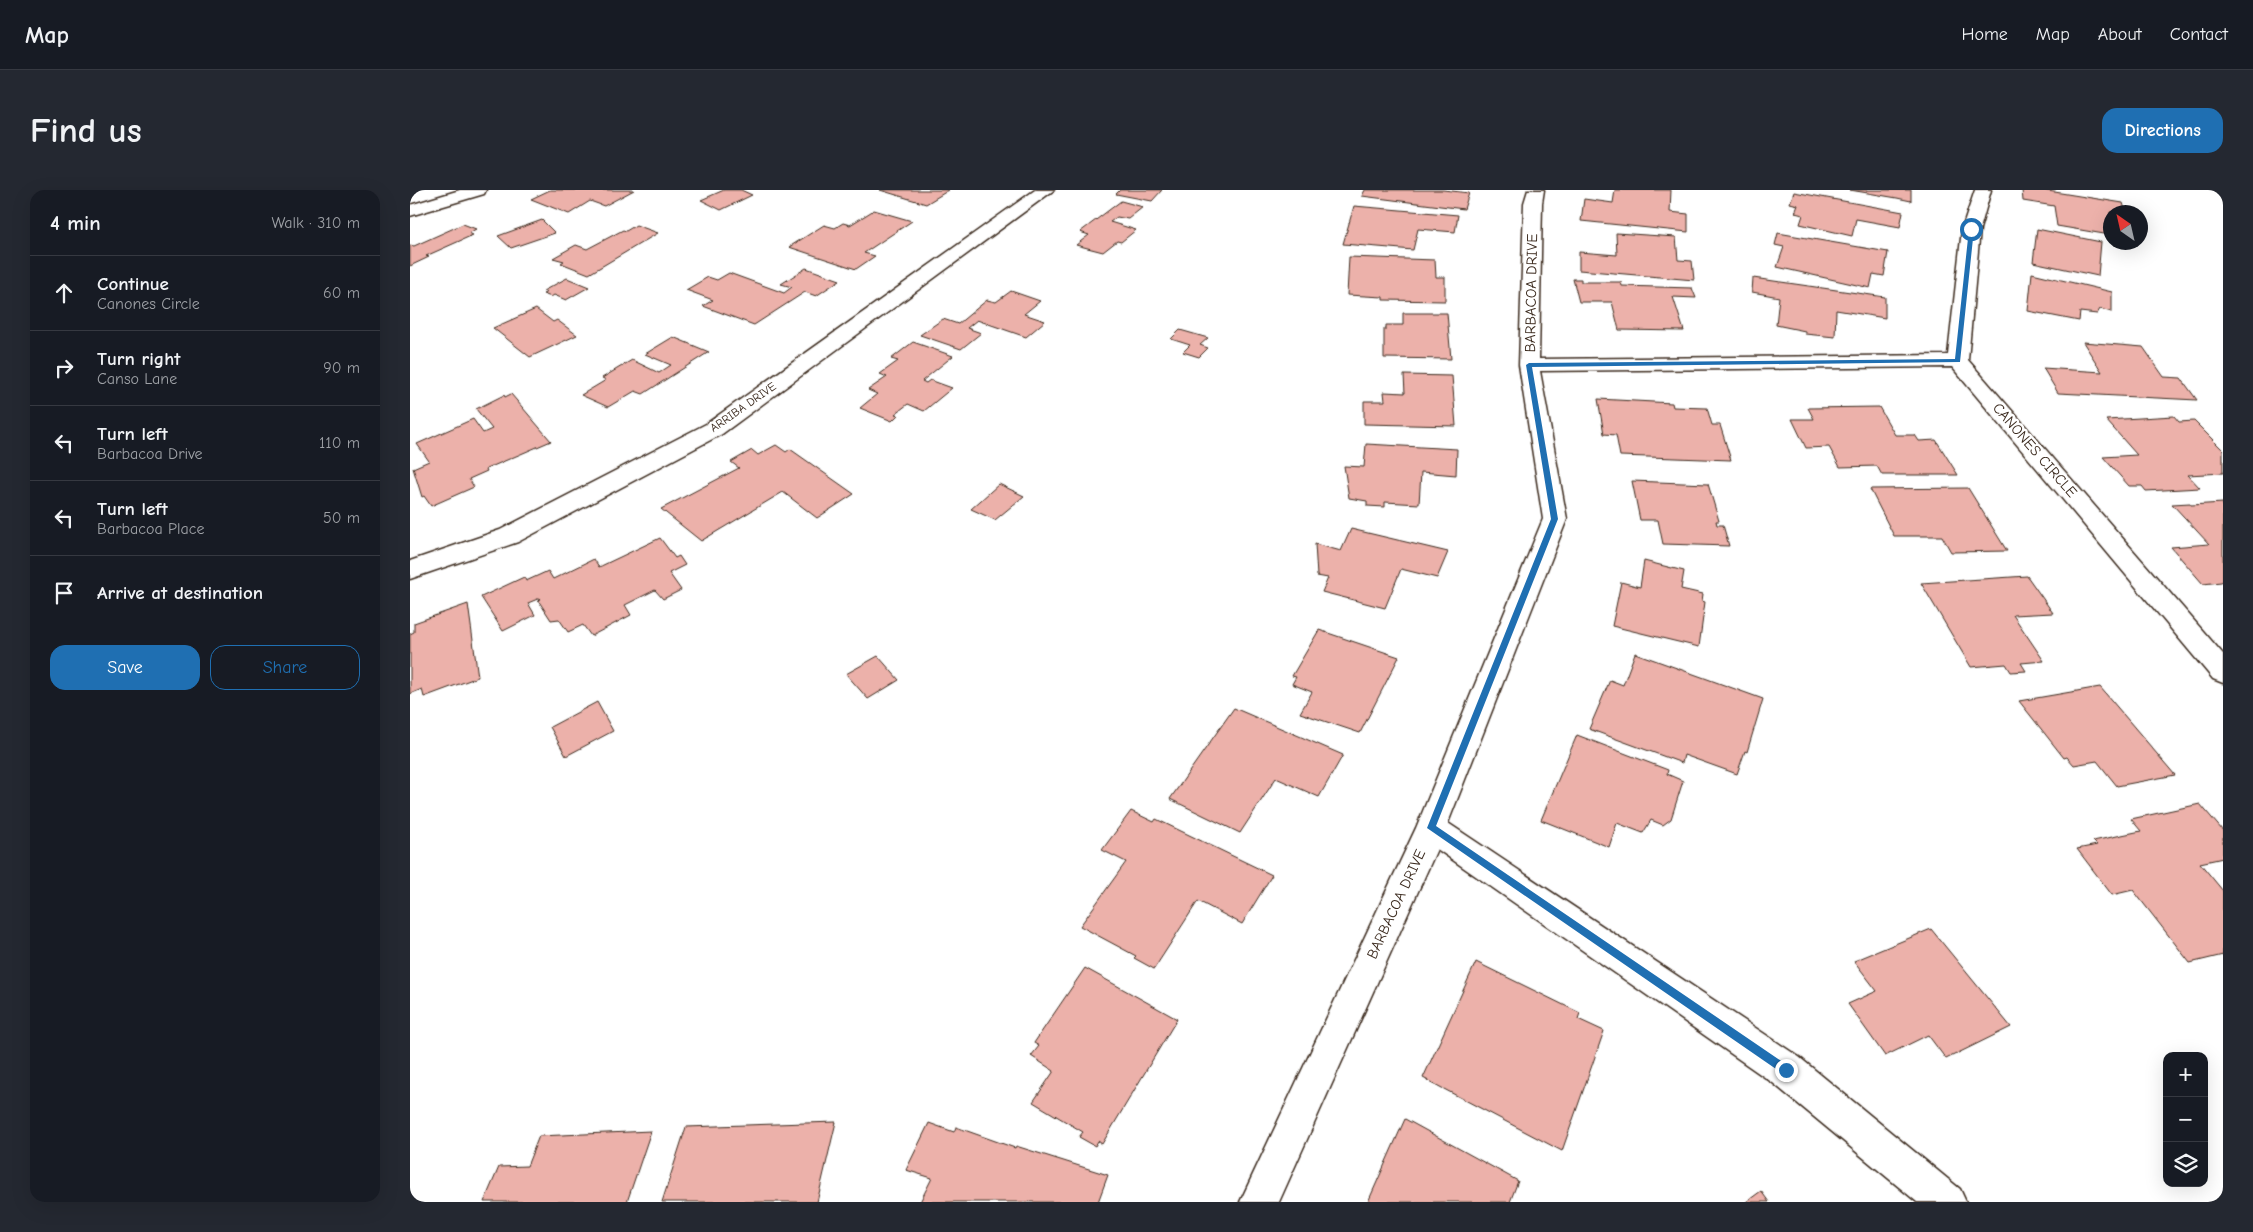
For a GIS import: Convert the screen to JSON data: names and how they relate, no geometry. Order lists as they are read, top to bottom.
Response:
{
  "streets": {
    "street": ["BARBACOA DRIVE", "ARRIBA DRIVE", "CANONES CIRCLE"]
  },
  "north": "top left",
  "page": {
    "header": "Map",
    "nav": [
      "Home",
      "Map",
      "About",
      "Contact"
    ],
    "buttons": [
      "Directions",
      ["Save", "Share"]
    ],
    "title": "Find us",
    "heading": ["4 min", "Walk · 310 m"],
    "list": [
      ["Continue", "Canones Circle", "60 m"],
      ["Turn right", "Canso Lane", "90 m"],
      ["Turn left", "Barbacoa Drive", "110 m"],
      ["Turn left", "Barbacoa Place", "50 m"],
      "Arrive at destination"
    ],
    "map_buttons": ["+", "−"]
  }
}
